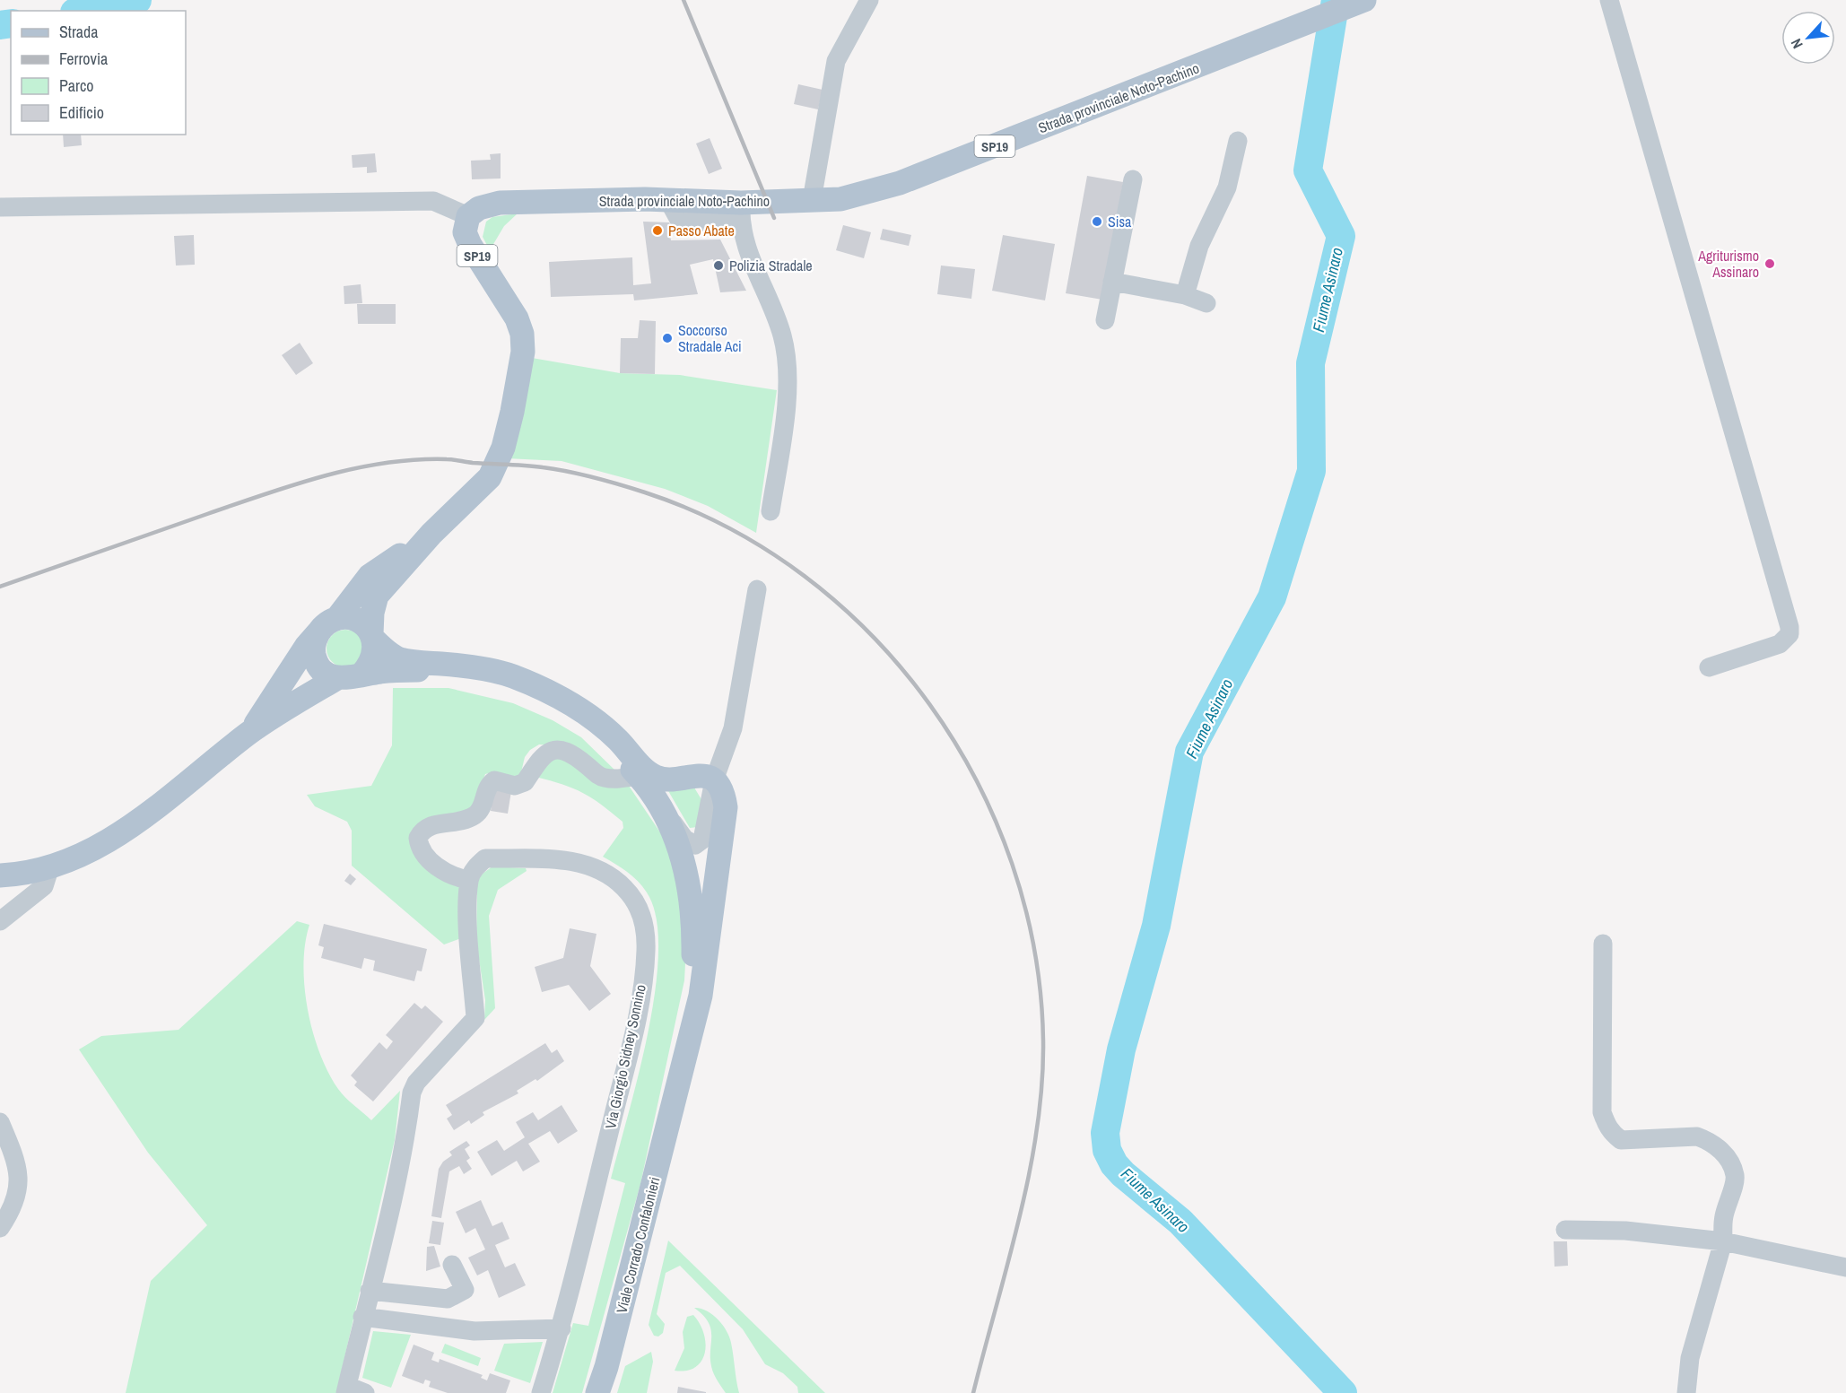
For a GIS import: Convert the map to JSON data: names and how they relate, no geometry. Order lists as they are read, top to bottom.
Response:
{
  "streets": {
    "main road": ["Strada provinciale Noto-Pachino", "SP19", "Viale Corrado Confalonieri"],
    "street": ["Via Giorgio Sidney Sonnino"]
  },
  "crossings": [
    ["Strada provinciale Noto-Pachino", "SP19"]
  ],
  "water": ["Fiume Asinaro"],
  "places": [
    "Sisa",
    "Passo Abate",
    "Agriturismo Assinaro",
    "Polizia Stradale",
    "Soccorso Stradale Aci"
  ],
  "legend": [
    "Strada",
    "Ferrovia",
    "Parco",
    "Edificio"
  ],
  "north": "bottom left"
}
